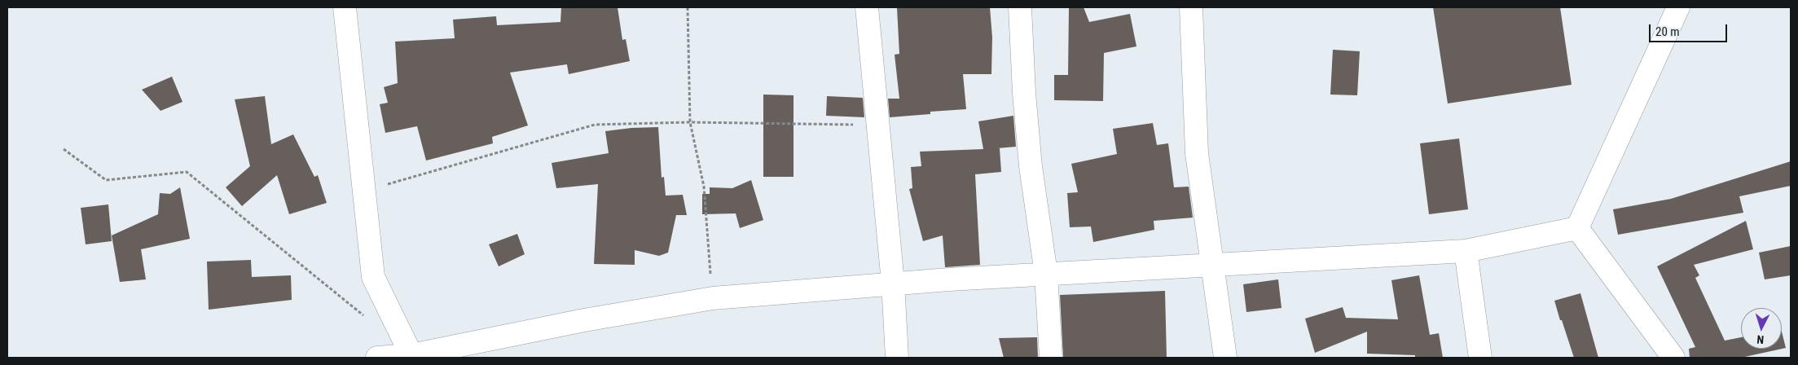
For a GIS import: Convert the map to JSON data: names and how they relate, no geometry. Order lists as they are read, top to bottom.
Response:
{
  "scale_bar": "20 m",
  "north": "bottom"
}
